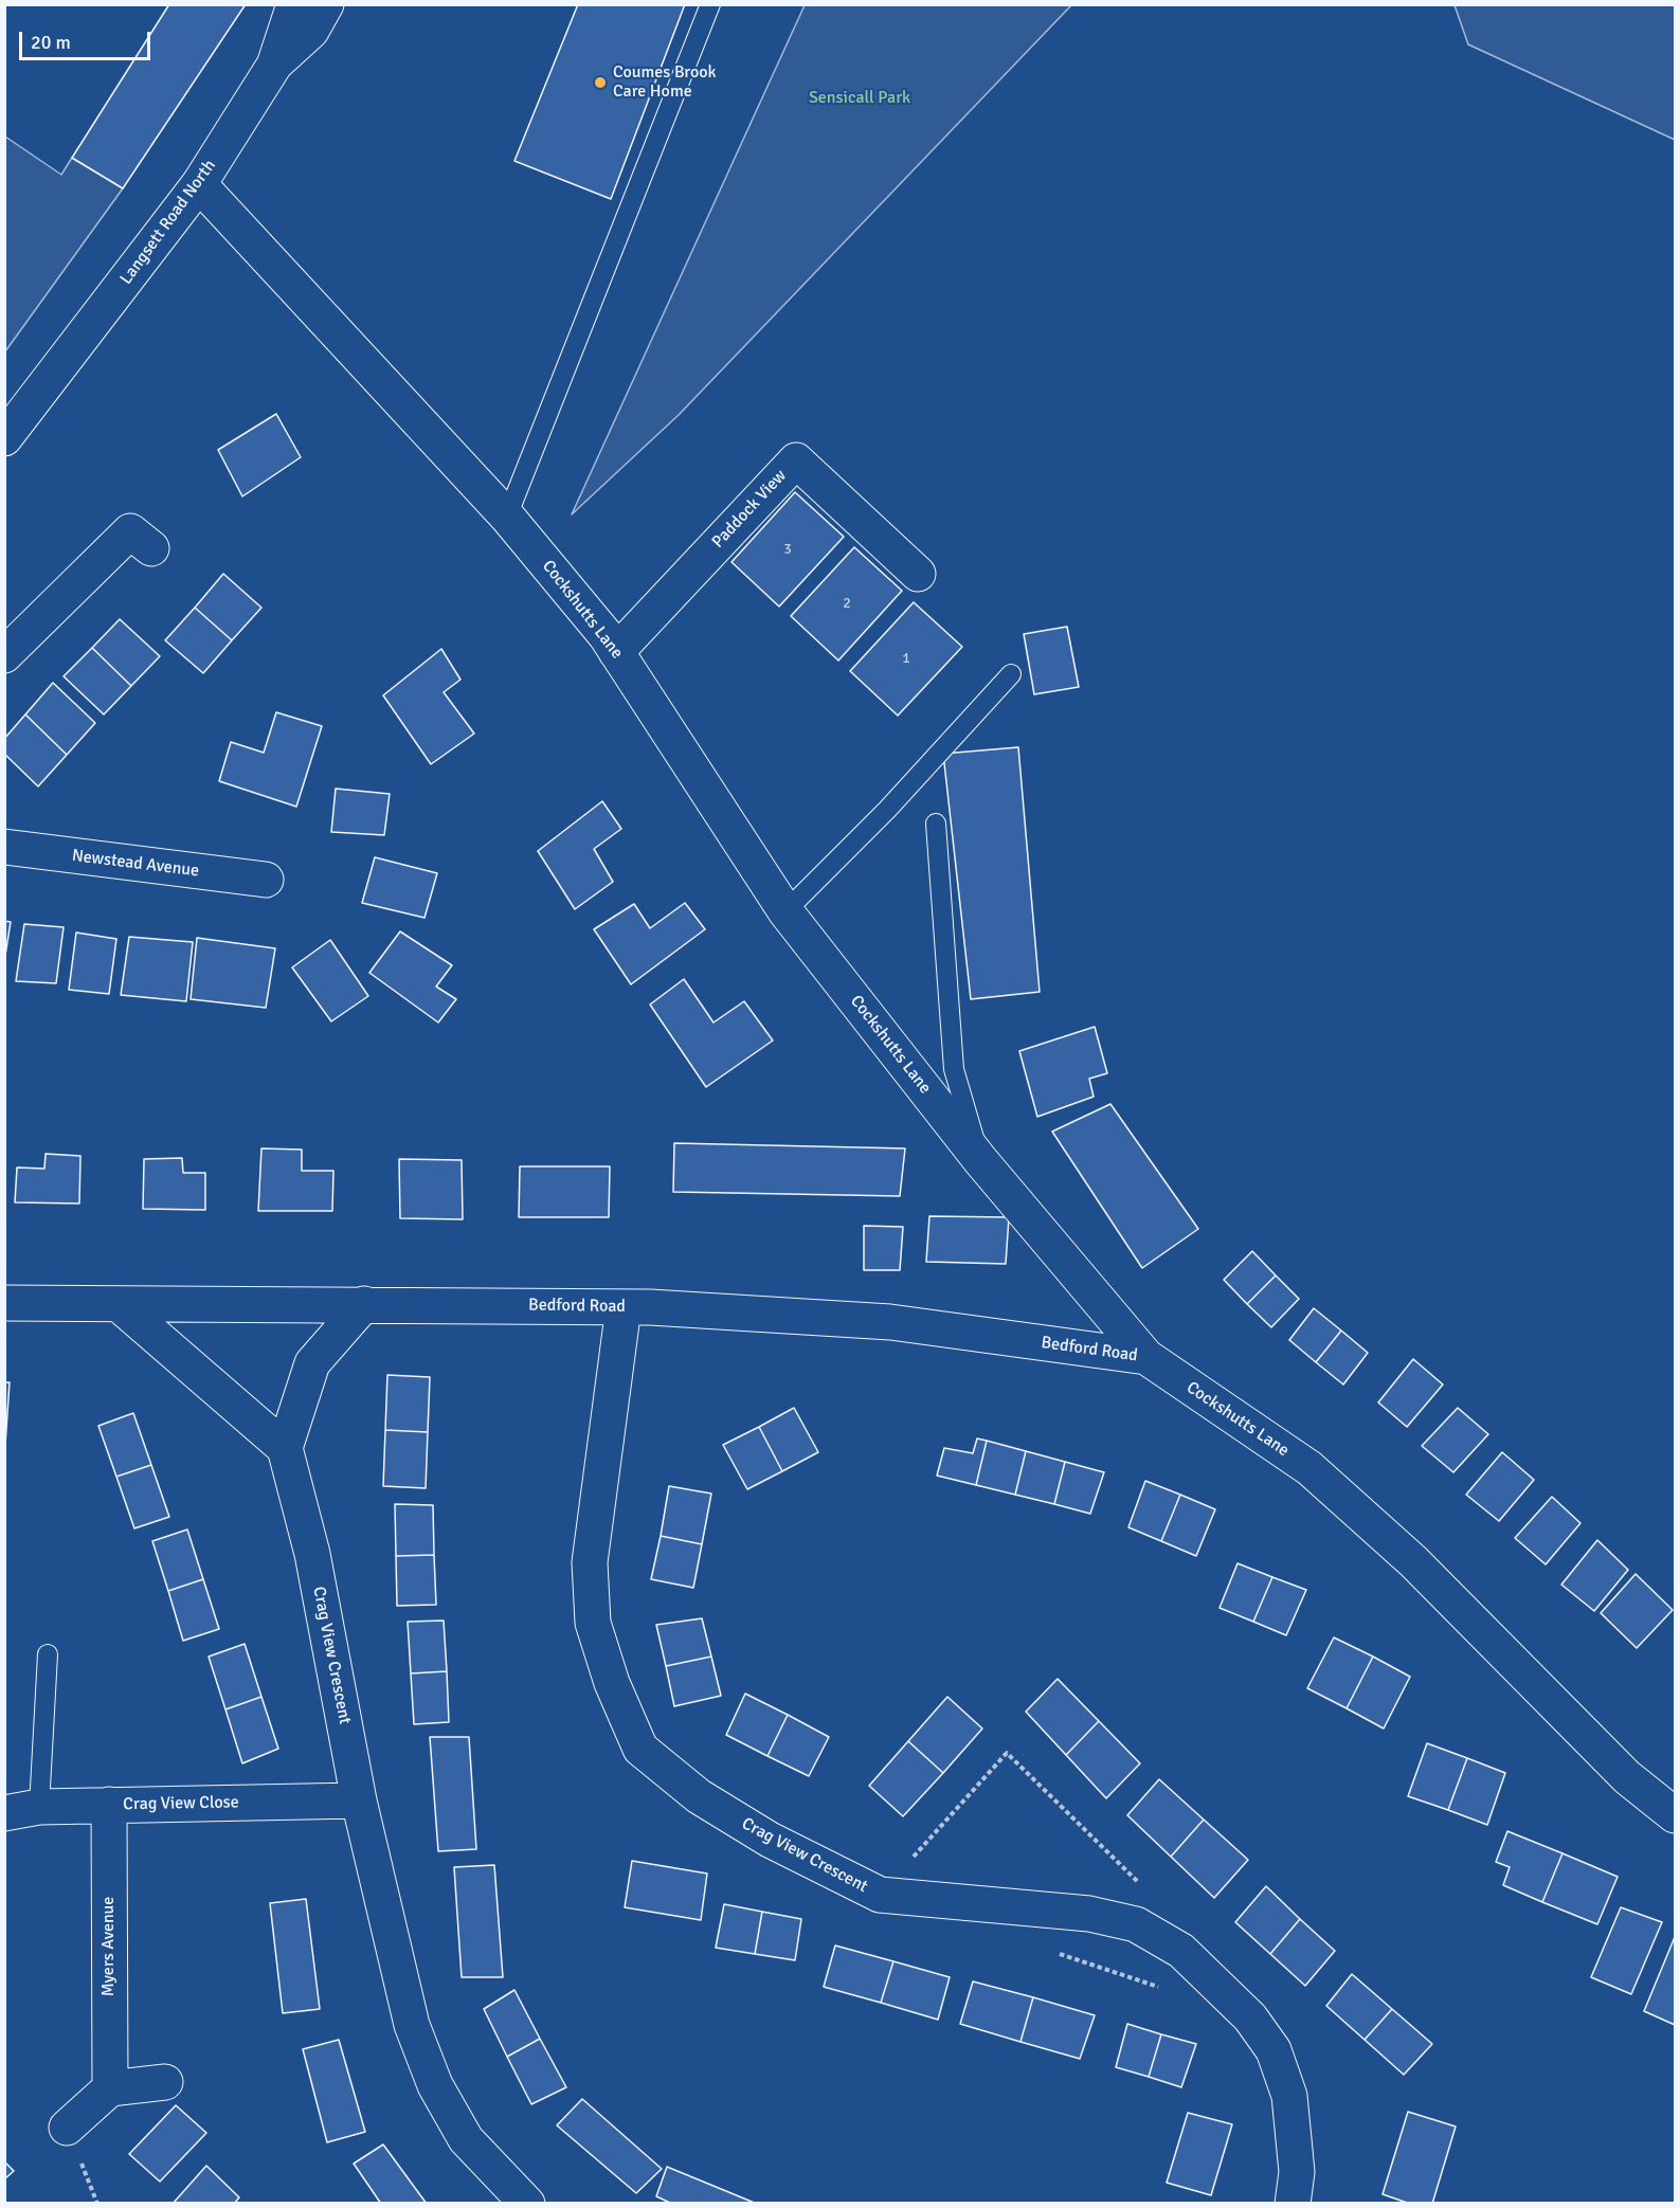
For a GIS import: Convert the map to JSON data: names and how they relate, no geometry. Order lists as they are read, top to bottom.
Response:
{
  "streets": {
    "street": [
      "Langsett Road North",
      "Paddock View",
      "Cockshutts Lane",
      "Newstead Avenue",
      "Bedford Road",
      "Crag View Crescent",
      "Crag View Close",
      "Myers Avenue"
    ]
  },
  "crossings": [
    ["Langsett Road North", "Cockshutts Lane"],
    ["Paddock View", "Cockshutts Lane"],
    ["Cockshutts Lane", "Bedford Road"],
    ["Bedford Road", "Crag View Crescent"],
    ["Crag View Crescent", "Crag View Close"],
    ["Crag View Close", "Myers Avenue"]
  ],
  "parks": ["Sensicall Park"],
  "places": ["Coumes Brook Care Home"],
  "house_numbers": ["3", "2", "1"],
  "scale_bar": "20 m"
}
